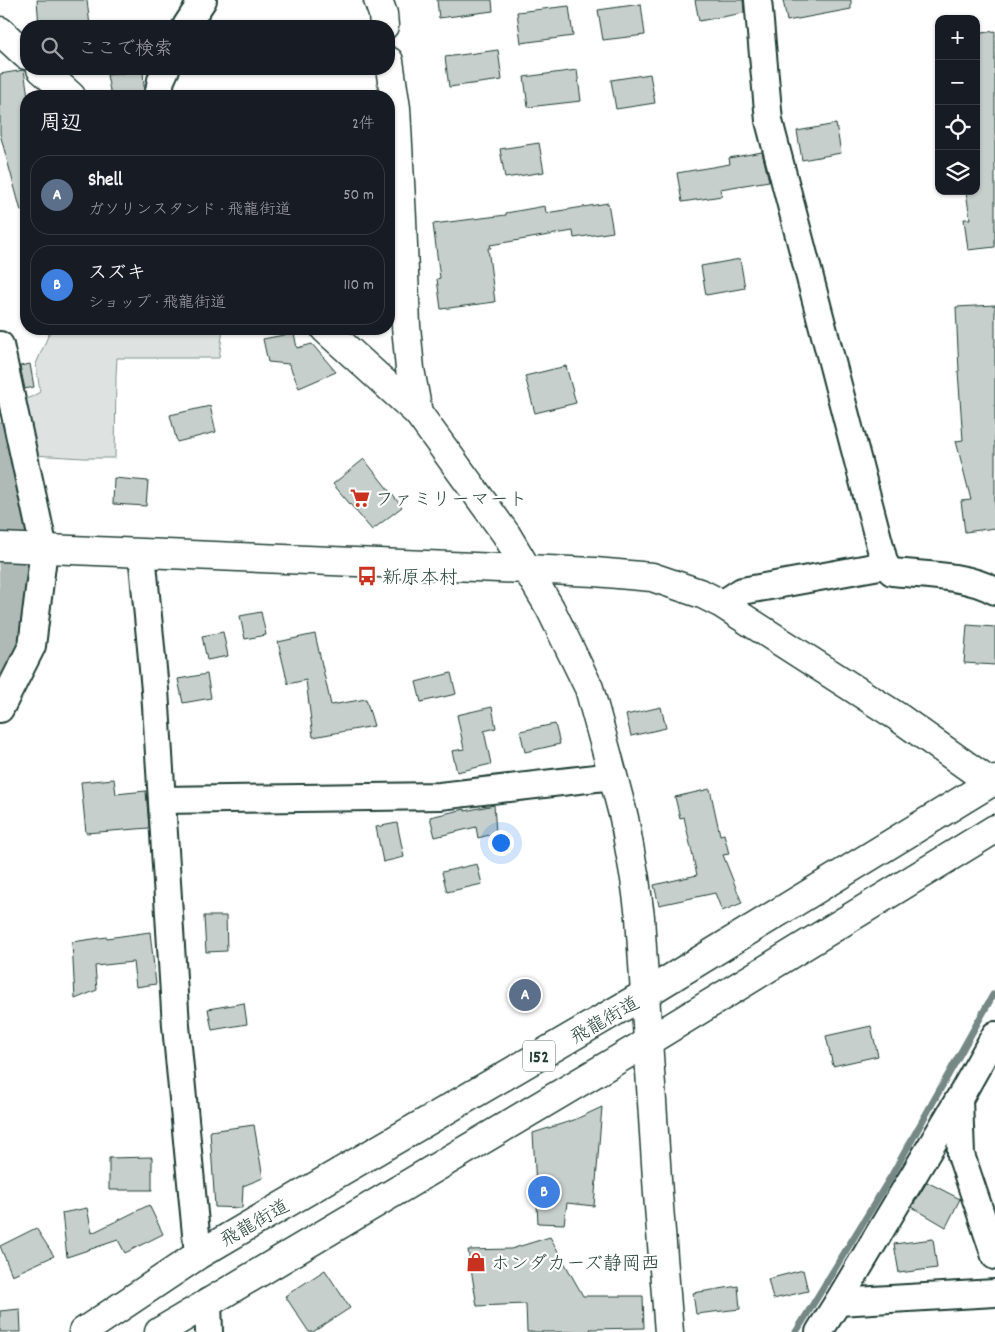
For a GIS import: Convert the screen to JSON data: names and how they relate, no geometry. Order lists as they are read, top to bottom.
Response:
{
  "streets": {
    "main road": ["飛龍街道", "152"]
  },
  "places": {
    "supermarket": ["ファミリーマート"],
    "bus stop": ["新原本村"],
    "shop": ["ホンダカーズ静岡西"]
  },
  "page": {
    "map_buttons": ["+", "−"],
    "search": "ここで検索",
    "heading": ["周辺", "2件"],
    "list": [
      {
        "mark": "A",
        "name": "Shell",
        "note": "ガソリンスタンド · 飛龍街道",
        "value": "50 m"
      },
      {
        "mark": "B",
        "name": "スズキ",
        "note": "ショップ · 飛龍街道",
        "value": "110 m"
      }
    ],
    "pins": ["A", "B"]
  }
}
